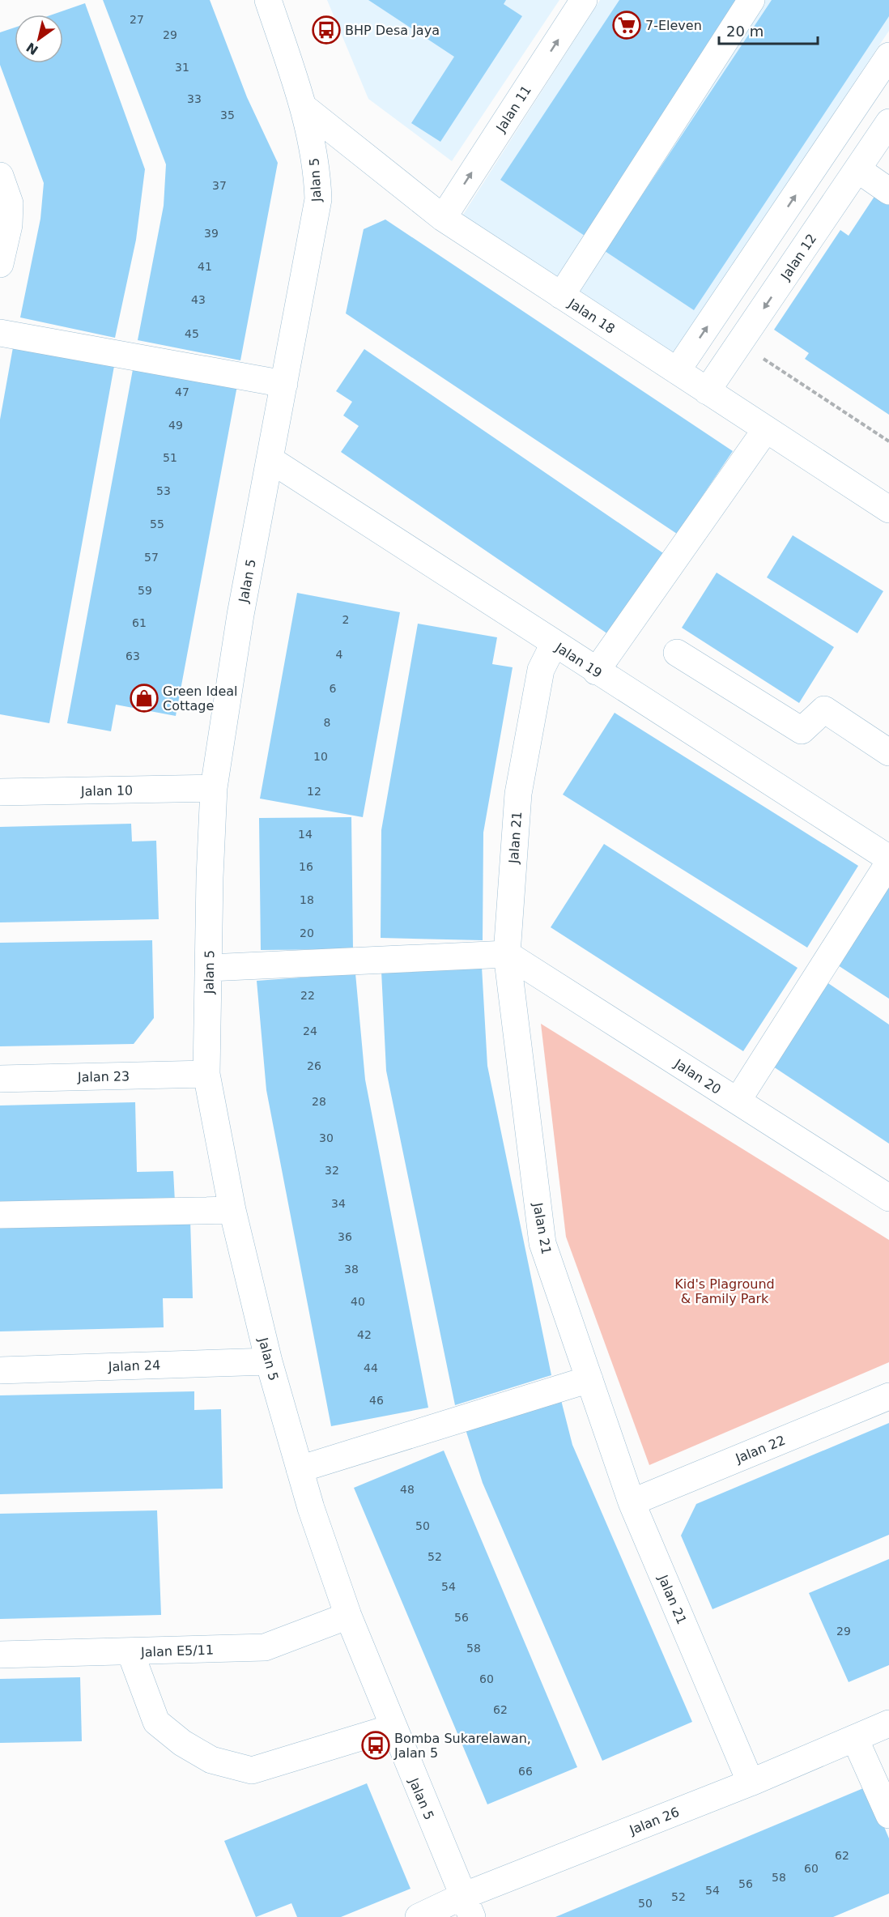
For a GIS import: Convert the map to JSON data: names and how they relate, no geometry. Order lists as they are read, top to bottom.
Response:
{
  "streets": {
    "street": [
      "Jalan 11",
      "Jalan 5",
      "Jalan 12",
      "Jalan 18",
      "Jalan 19",
      "Jalan 10",
      "Jalan 21",
      "Jalan 23",
      "Jalan 20",
      "Jalan 24",
      "Jalan 22",
      "Jalan E5/11",
      "Jalan 26"
    ]
  },
  "crossings": [
    ["Jalan 11", "Jalan 18"],
    ["Jalan 5", "Jalan 18"],
    ["Jalan 5", "Jalan 19"],
    ["Jalan 5", "Jalan 10"],
    ["Jalan 5", "Jalan 23"],
    ["Jalan 5", "Jalan 24"],
    ["Jalan 5", "Jalan E5/11"],
    ["Jalan 5", "Jalan 26"],
    ["Jalan 12", "Jalan 18"],
    ["Jalan 19", "Jalan 21"],
    ["Jalan 21", "Jalan 20"],
    ["Jalan 21", "Jalan 22"],
    ["Jalan 21", "Jalan 26"]
  ],
  "parks": ["Kid's Plaground & Family Park"],
  "places": {
    "supermarket": ["7-Eleven"],
    "bus stop": ["BHP Desa Jaya", "Bomba Sukarelawan, Jalan 5"],
    "shop": ["Green Ideal Cottage"]
  },
  "house_numbers": [
    "27",
    "29",
    "31",
    "33",
    "35",
    "37",
    "39",
    "41",
    "43",
    "45",
    "47",
    "49",
    "51",
    "53",
    "55",
    "57",
    "59",
    "2",
    "61",
    "4",
    "63",
    "6",
    "8",
    "10",
    "12",
    "14",
    "16",
    "18",
    "20",
    "22",
    "24",
    "26",
    "28",
    "30",
    "32",
    "34",
    "36",
    "38",
    "40",
    "42",
    "44",
    "46",
    "48",
    "50",
    "52",
    "54",
    "56",
    "29",
    "58",
    "60",
    "62",
    "66",
    "62",
    "60",
    "58",
    "56",
    "54",
    "52",
    "50"
  ],
  "scale_bar": "20 m",
  "north": "bottom left"
}
